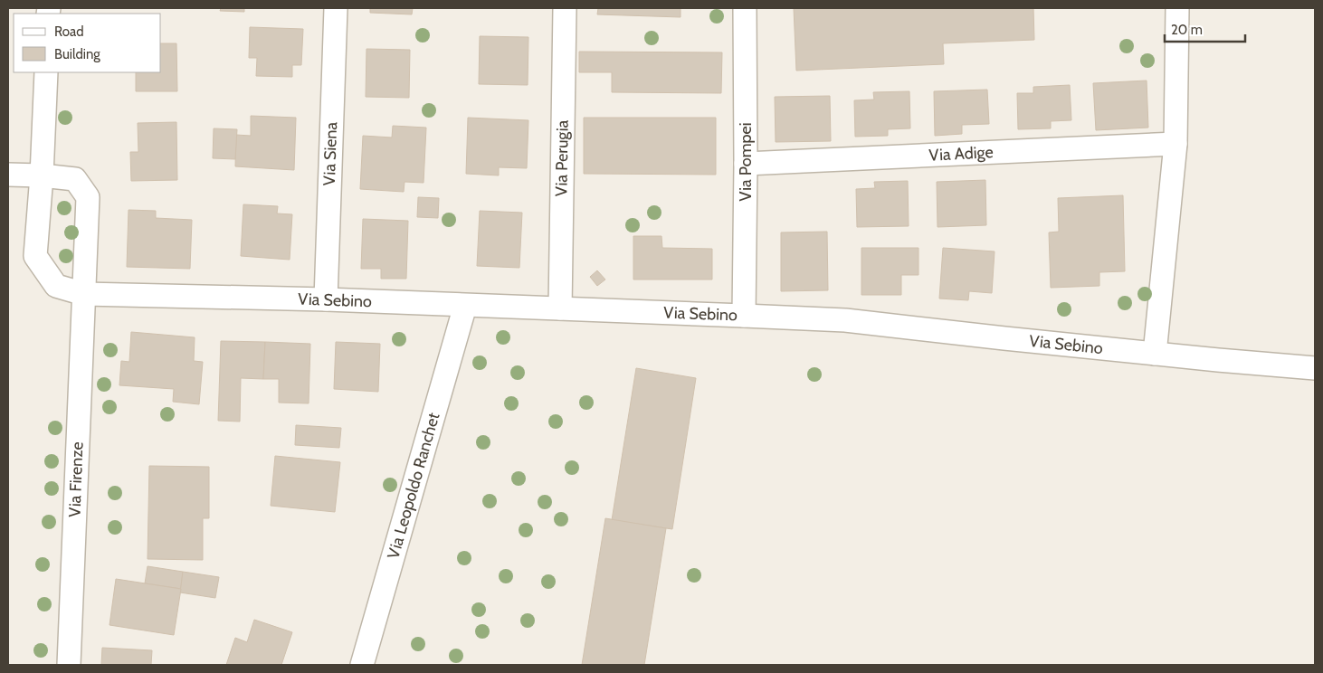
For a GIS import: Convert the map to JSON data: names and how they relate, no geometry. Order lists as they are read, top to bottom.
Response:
{
  "streets": {
    "street": [
      "Via Siena",
      "Via Adige",
      "Via Perugia",
      "Via Pompei",
      "Via Sebino",
      "Via Firenze",
      "Via Leopoldo Ranchet"
    ]
  },
  "crossings": [
    ["Via Siena", "Via Sebino"],
    ["Via Adige", "Via Pompei"],
    ["Via Perugia", "Via Sebino"],
    ["Via Pompei", "Via Sebino"],
    ["Via Sebino", "Via Firenze"],
    ["Via Sebino", "Via Leopoldo Ranchet"]
  ],
  "legend": ["Road", "Building"],
  "scale_bar": "20 m"
}
